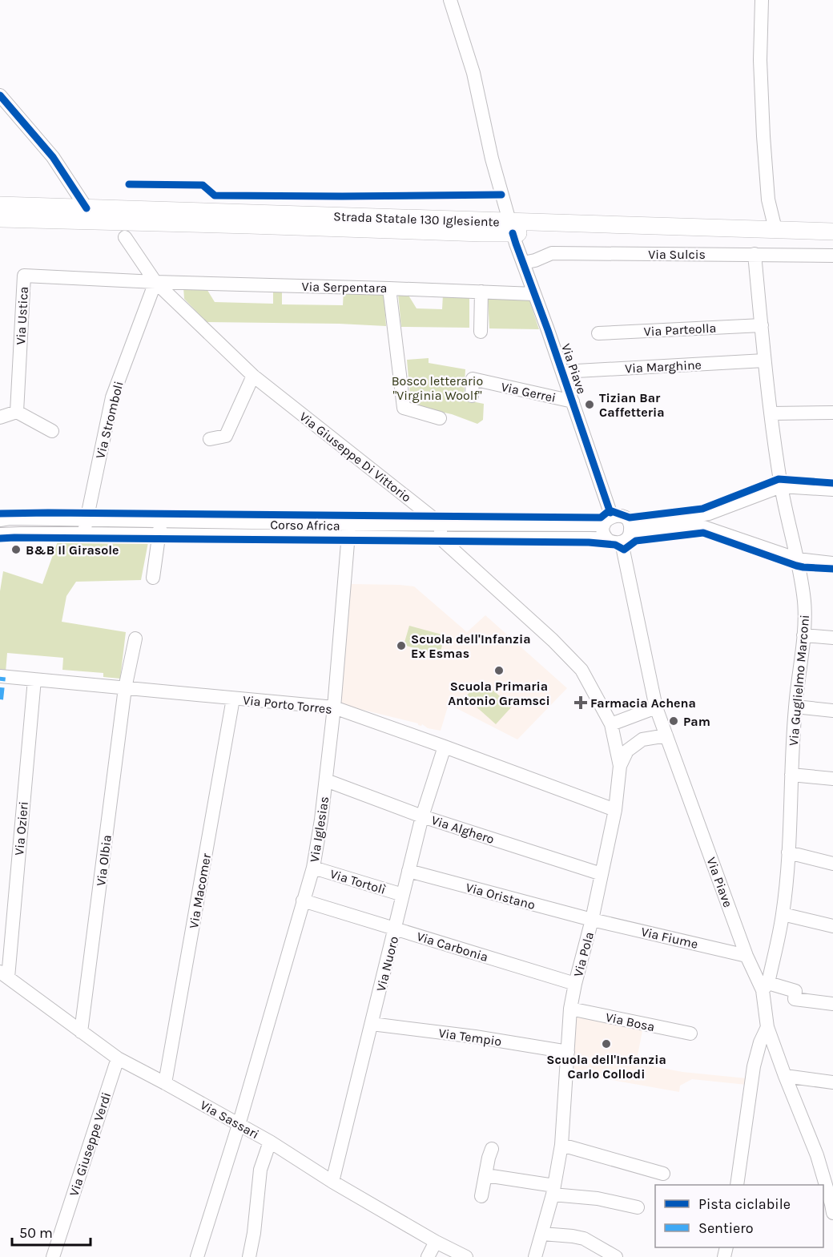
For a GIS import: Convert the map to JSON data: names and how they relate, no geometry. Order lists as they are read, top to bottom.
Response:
{
  "streets": {
    "main road": ["Strada Statale 130 Iglesiente"],
    "street": [
      "Via Sulcis",
      "Via Serpentara",
      "Via Ustica",
      "Via Parteolla",
      "Via Marghine",
      "Via Piave",
      "Via Gerrei",
      "Via Stromboli",
      "Via Giuseppe Di Vittorio",
      "Corso Africa",
      "Via Guglielmo Marconi",
      "Via Porto Torres",
      "Via Ozieri",
      "Via Iglesias",
      "Via Alghero",
      "Via Olbia",
      "Via Tortolì",
      "Via Macomer",
      "Via Oristano",
      "Via Fiume",
      "Via Carbonia",
      "Via Pola",
      "Via Nuoro",
      "Via Bosa",
      "Via Tempio",
      "Via Sassari",
      "Via Giuseppe Verdi"
    ]
  },
  "crossings": [
    ["Strada Statale 130 Iglesiente", "Via Piave"],
    ["Via Sulcis", "Via Piave"],
    ["Via Sulcis", "Via Guglielmo Marconi"],
    ["Via Serpentara", "Via Ustica"],
    ["Via Serpentara", "Via Piave"],
    ["Via Serpentara", "Via Stromboli"],
    ["Via Serpentara", "Via Giuseppe Di Vittorio"],
    ["Via Ustica", "Via Stromboli"],
    ["Via Ustica", "Via Giuseppe Di Vittorio"],
    ["Via Parteolla", "Via Guglielmo Marconi"],
    ["Via Marghine", "Via Piave"],
    ["Via Marghine", "Via Guglielmo Marconi"],
    ["Via Piave", "Via Gerrei"],
    ["Via Piave", "Corso Africa"],
    ["Via Piave", "Via Guglielmo Marconi"],
    ["Via Piave", "Via Fiume"],
    ["Via Piave", "Via Pola"],
    ["Via Stromboli", "Via Giuseppe Di Vittorio"],
    ["Via Stromboli", "Corso Africa"],
    ["Via Giuseppe Di Vittorio", "Corso Africa"],
    ["Corso Africa", "Via Guglielmo Marconi"],
    ["Corso Africa", "Via Iglesias"],
    ["Via Porto Torres", "Via Ozieri"],
    ["Via Porto Torres", "Via Iglesias"],
    ["Via Porto Torres", "Via Olbia"],
    ["Via Porto Torres", "Via Macomer"],
    ["Via Porto Torres", "Via Pola"],
    ["Via Porto Torres", "Via Nuoro"],
    ["Via Ozieri", "Via Sassari"],
    ["Via Iglesias", "Via Alghero"],
    ["Via Iglesias", "Via Tortolì"],
    ["Via Iglesias", "Via Carbonia"],
    ["Via Iglesias", "Via Sassari"],
    ["Via Alghero", "Via Pola"],
    ["Via Alghero", "Via Nuoro"],
    ["Via Olbia", "Via Sassari"],
    ["Via Tortolì", "Via Nuoro"],
    ["Via Macomer", "Via Sassari"],
    ["Via Oristano", "Via Fiume"],
    ["Via Oristano", "Via Pola"],
    ["Via Oristano", "Via Nuoro"],
    ["Via Fiume", "Via Pola"],
    ["Via Carbonia", "Via Pola"],
    ["Via Carbonia", "Via Nuoro"],
    ["Via Pola", "Via Bosa"],
    ["Via Pola", "Via Tempio"],
    ["Via Nuoro", "Via Tempio"],
    ["Via Nuoro", "Via Sassari"],
    ["Via Sassari", "Via Giuseppe Verdi"]
  ],
  "parks": ["Bosco letterario \"Virginia Woolf\""],
  "places": {
    "other": [
      "Tizian Bar Caffetteria",
      "B&B Il Girasole",
      "Scuola dell'Infanzia Ex Esmas",
      "Scuola Primaria Antonio Gramsci",
      "Pam",
      "Scuola dell'Infanzia Carlo Collodi"
    ],
    "health": ["Farmacia Achena"]
  },
  "legend": ["Pista ciclabile", "Sentiero"],
  "scale_bar": "50 m"
}
